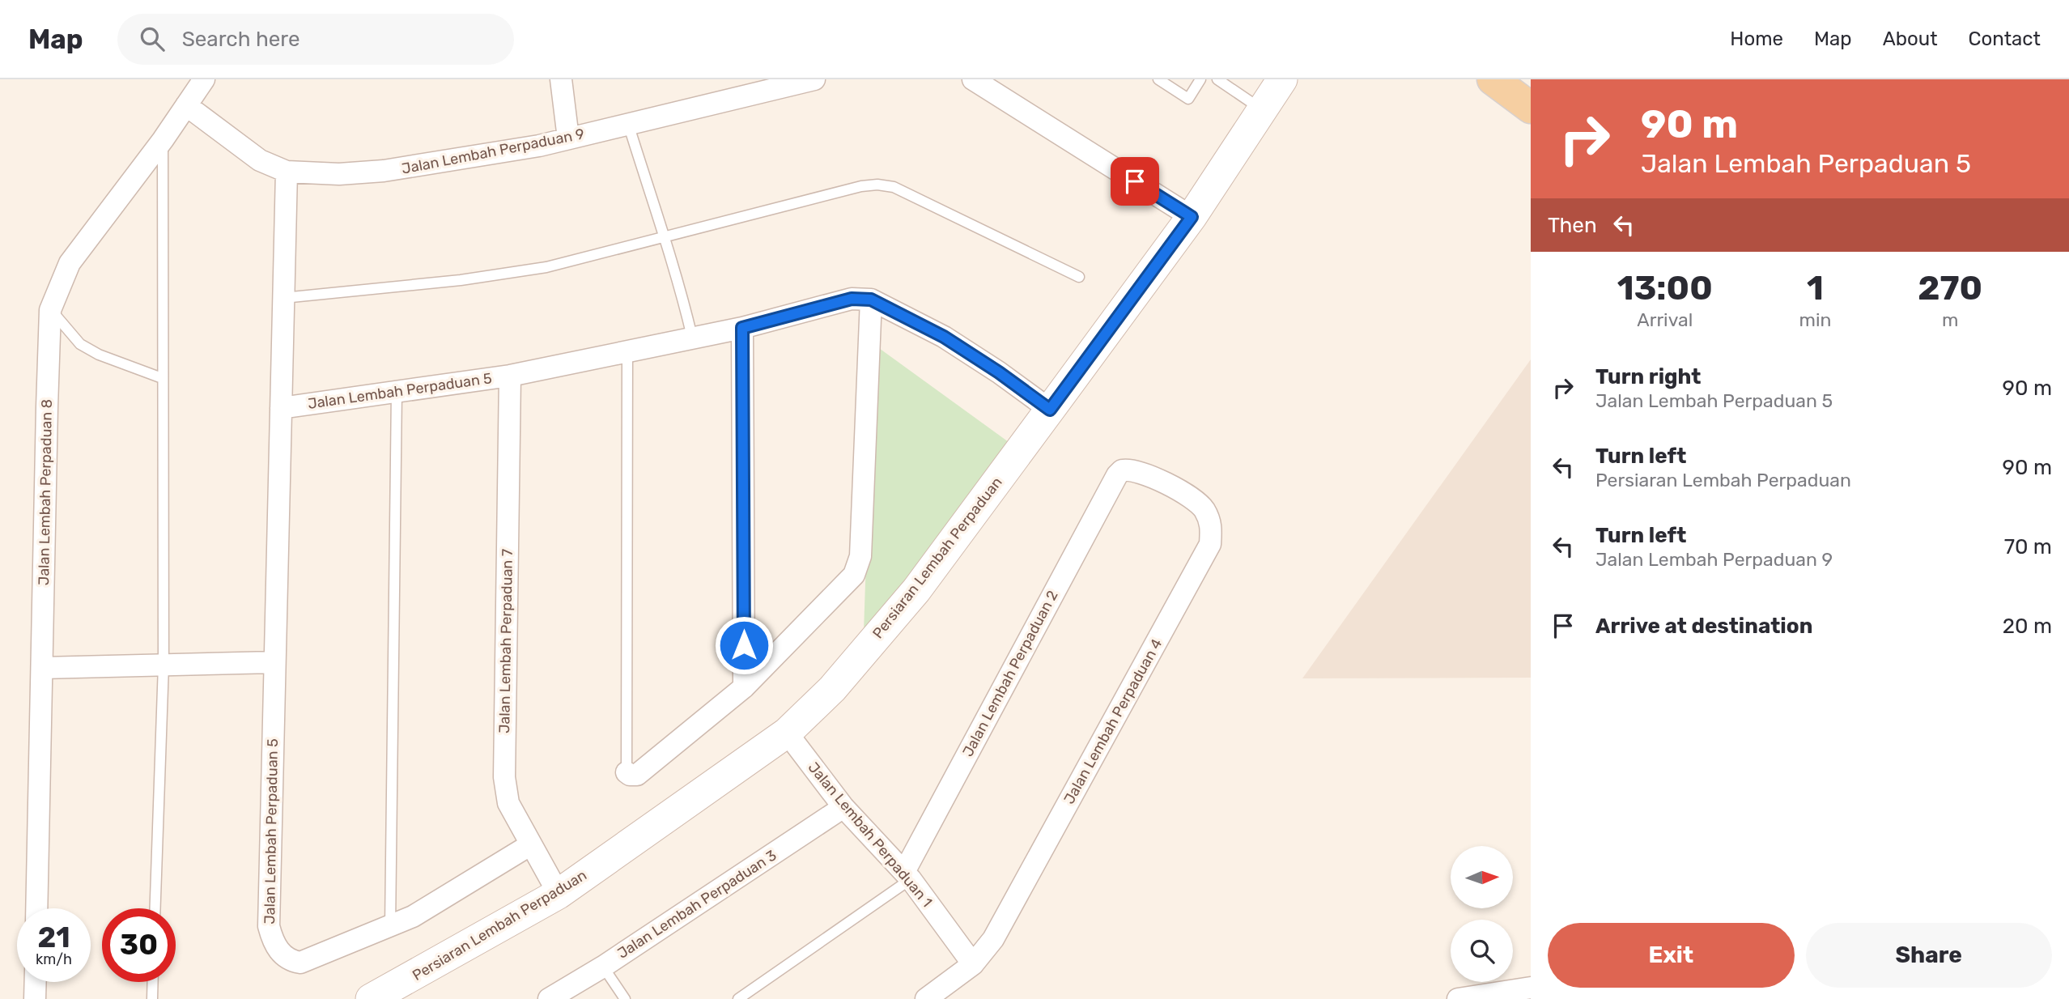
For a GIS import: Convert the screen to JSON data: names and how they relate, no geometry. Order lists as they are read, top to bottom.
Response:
{
  "streets": {
    "main road": ["Persiaran Lembah Perpaduan"],
    "street": [
      "Jalan Lembah Perpaduan 9",
      "Jalan Lembah Perpaduan 5",
      "Jalan Lembah Perpaduan 8",
      "Jalan Lembah Perpaduan 7",
      "Jalan Lembah Perpaduan 2",
      "Jalan Lembah Perpaduan 4",
      "Jalan Lembah Perpaduan 1",
      "Jalan Lembah Perpaduan 3"
    ]
  },
  "crossings": [
    ["Jalan Lembah Perpaduan 9", "Jalan Lembah Perpaduan 8"],
    ["Jalan Lembah Perpaduan 5", "Jalan Lembah Perpaduan 7"],
    ["Persiaran Lembah Perpaduan", "Jalan Lembah Perpaduan 7"],
    ["Persiaran Lembah Perpaduan", "Jalan Lembah Perpaduan 1"],
    ["Jalan Lembah Perpaduan 2", "Jalan Lembah Perpaduan 4"],
    ["Jalan Lembah Perpaduan 2", "Jalan Lembah Perpaduan 1"],
    ["Jalan Lembah Perpaduan 4", "Jalan Lembah Perpaduan 1"],
    ["Jalan Lembah Perpaduan 1", "Jalan Lembah Perpaduan 3"]
  ],
  "north": "right",
  "page": {
    "header": "Map",
    "search": "Search here",
    "nav": [
      "Home",
      "Map",
      "About",
      "Contact"
    ],
    "turn": ["90 m", "Jalan Lembah Perpaduan 5"],
    "then": "Then",
    "eta": [
      "13:00",
      "Arrival",
      "1",
      "min",
      "270",
      "m"
    ],
    "list": [
      {
        "name": "Turn right",
        "note": "Jalan Lembah Perpaduan 5",
        "value": "90 m"
      },
      {
        "name": "Turn left",
        "note": "Persiaran Lembah Perpaduan",
        "value": "90 m"
      },
      {
        "name": "Turn left",
        "note": "Jalan Lembah Perpaduan 9",
        "value": "70 m"
      },
      {
        "name": "Arrive at destination",
        "value": "20 m"
      }
    ],
    "speed": "21 km/h",
    "limit": "30",
    "buttons": ["Exit", "Share"]
  }
}
